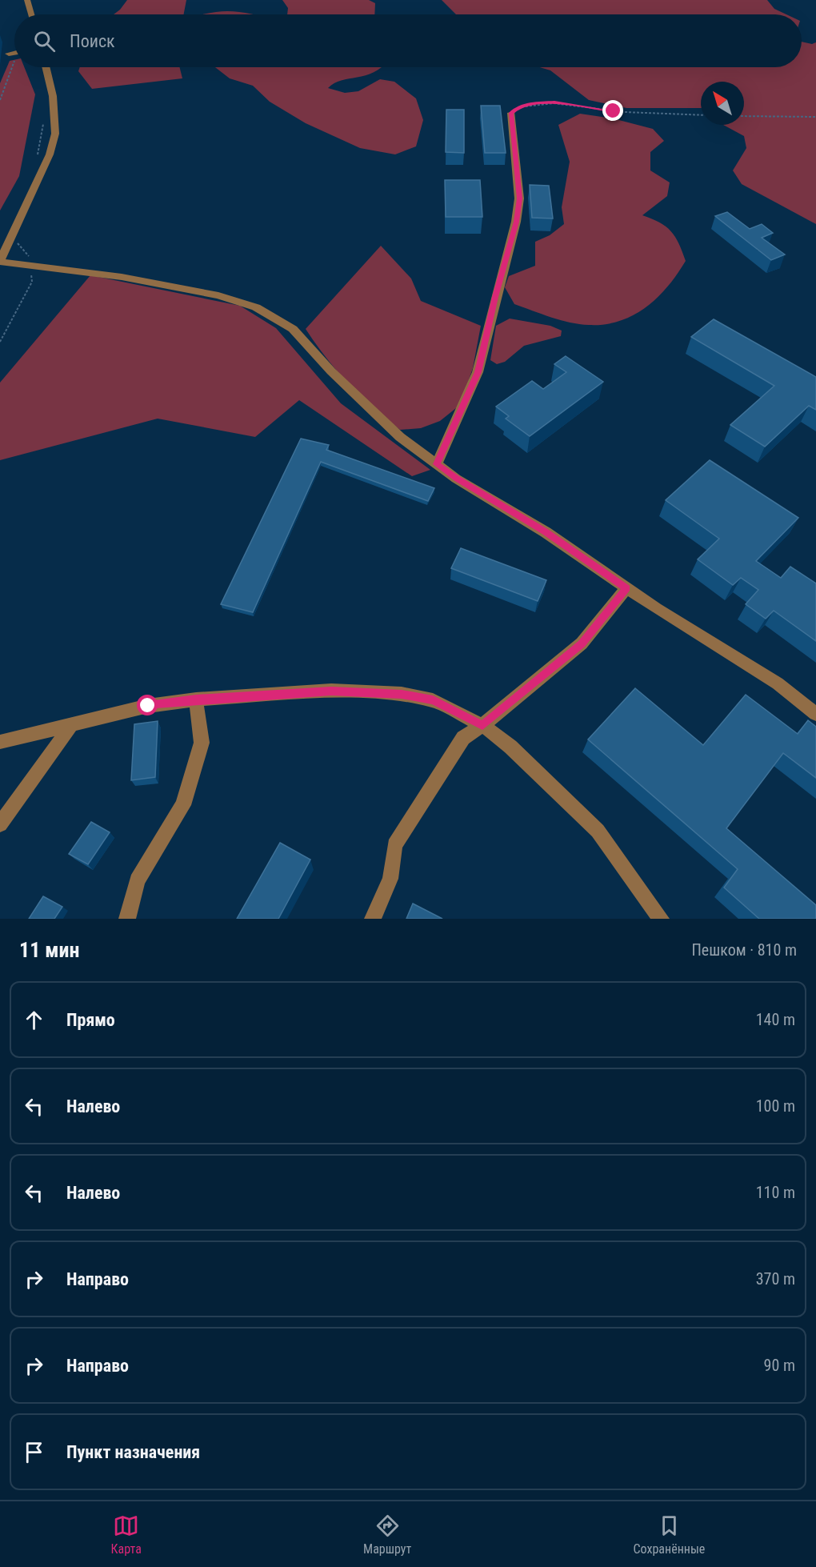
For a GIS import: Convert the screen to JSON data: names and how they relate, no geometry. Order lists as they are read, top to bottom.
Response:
{
  "north": "top left",
  "page": {
    "search": "Поиск",
    "heading": ["11 мин", "Пешком · 810 m"],
    "list": [
      ["Прямо", "140 m"],
      ["Налево", "100 m"],
      ["Налево", "110 m"],
      ["Направо", "370 m"],
      ["Направо", "90 m"],
      "Пункт назначения"
    ],
    "nav": ["Карта", "Маршрут", "Сохранённые"]
  }
}
